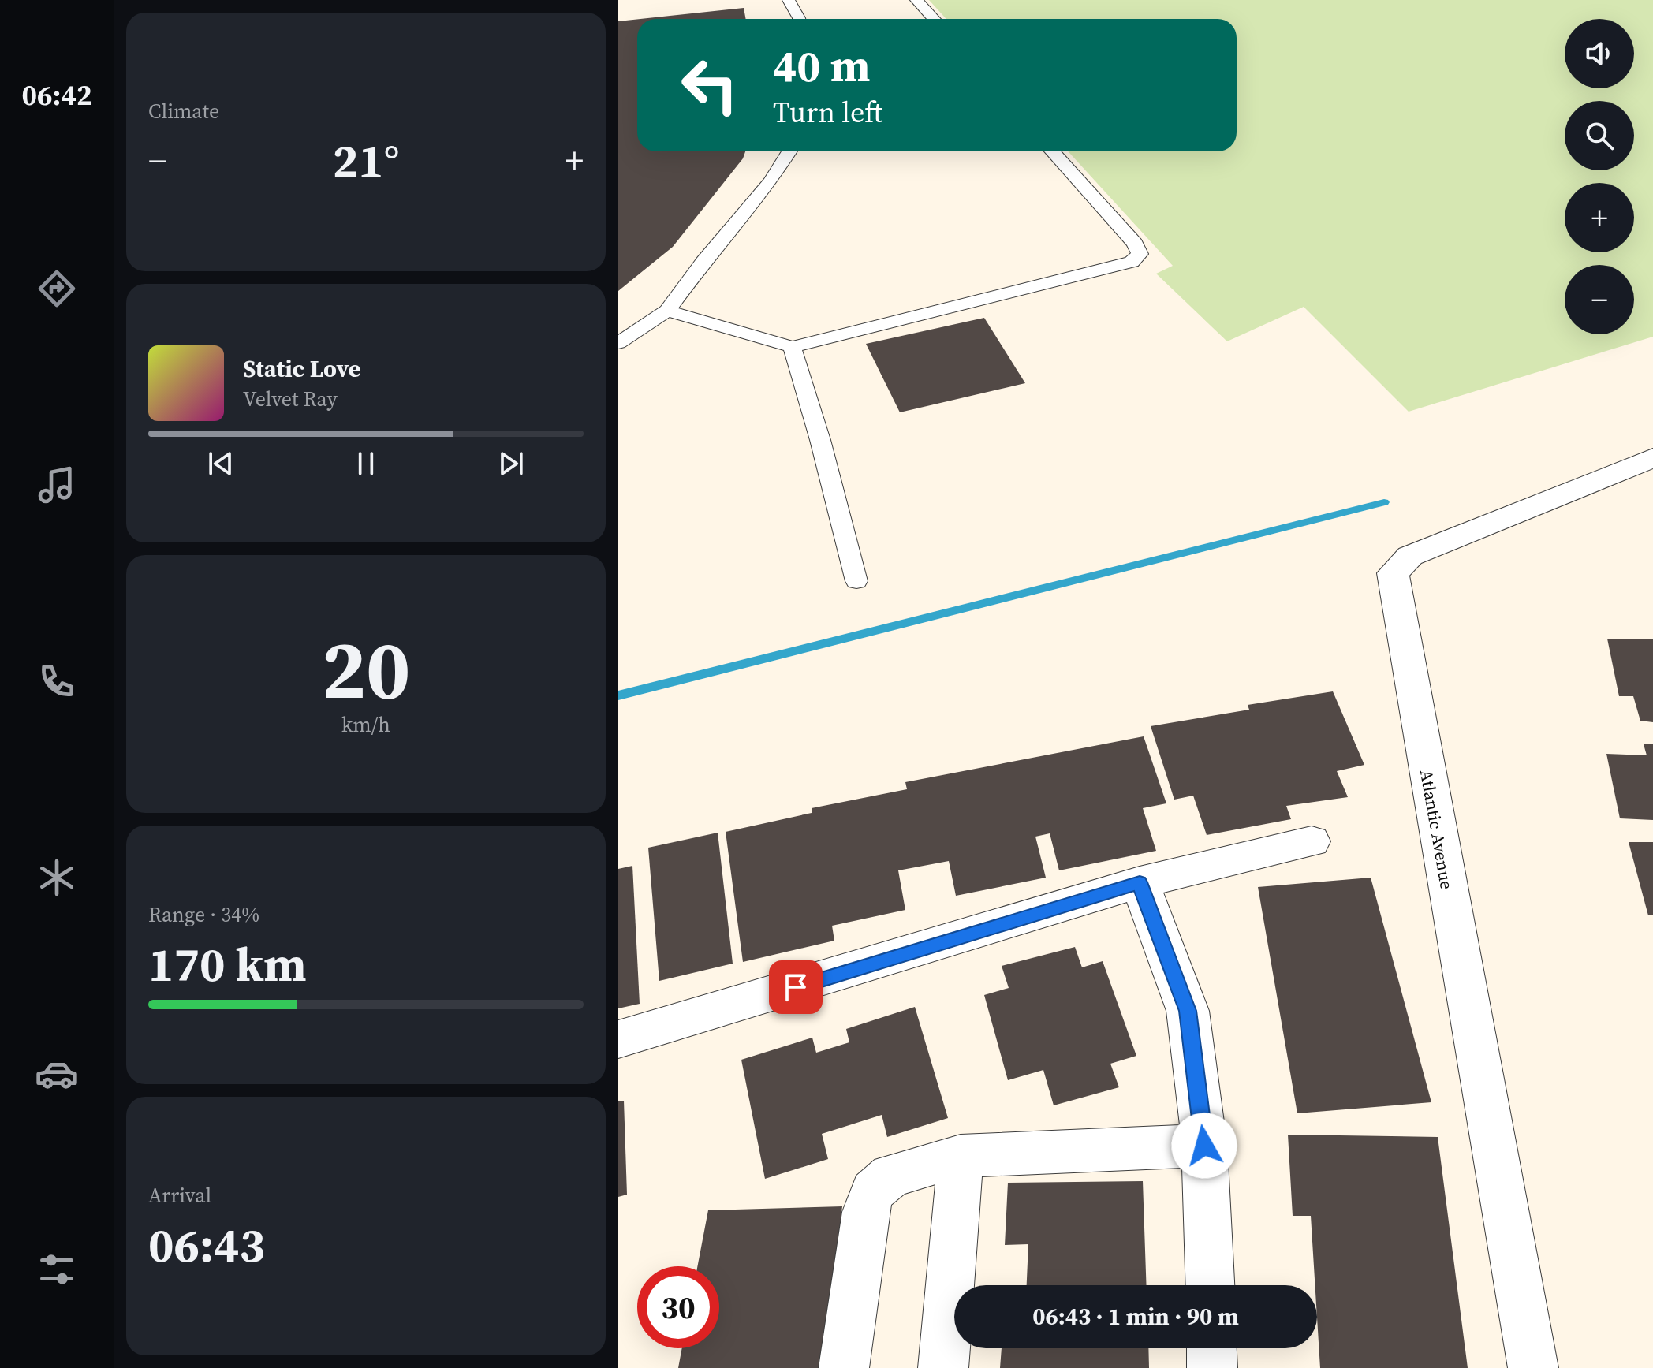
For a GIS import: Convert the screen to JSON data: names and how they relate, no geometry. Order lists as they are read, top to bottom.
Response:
{
  "streets": {
    "street": ["Atlantic Avenue"]
  },
  "page": {
    "tabs": "06:42",
    "tile": [
      "Climate",
      ["20", "km/h"],
      ["Range · 34%", "170 km"],
      ["Arrival", "06:43"]
    ],
    "map_buttons": ["+", "−"],
    "turn": ["40 m", "Turn left"],
    "heat": ["−", "21°", "+"],
    "song": ["Static Love", "Velvet Ray"],
    "limit": "30",
    "trip": "06:43 · 1 min · 90 m"
  }
}
